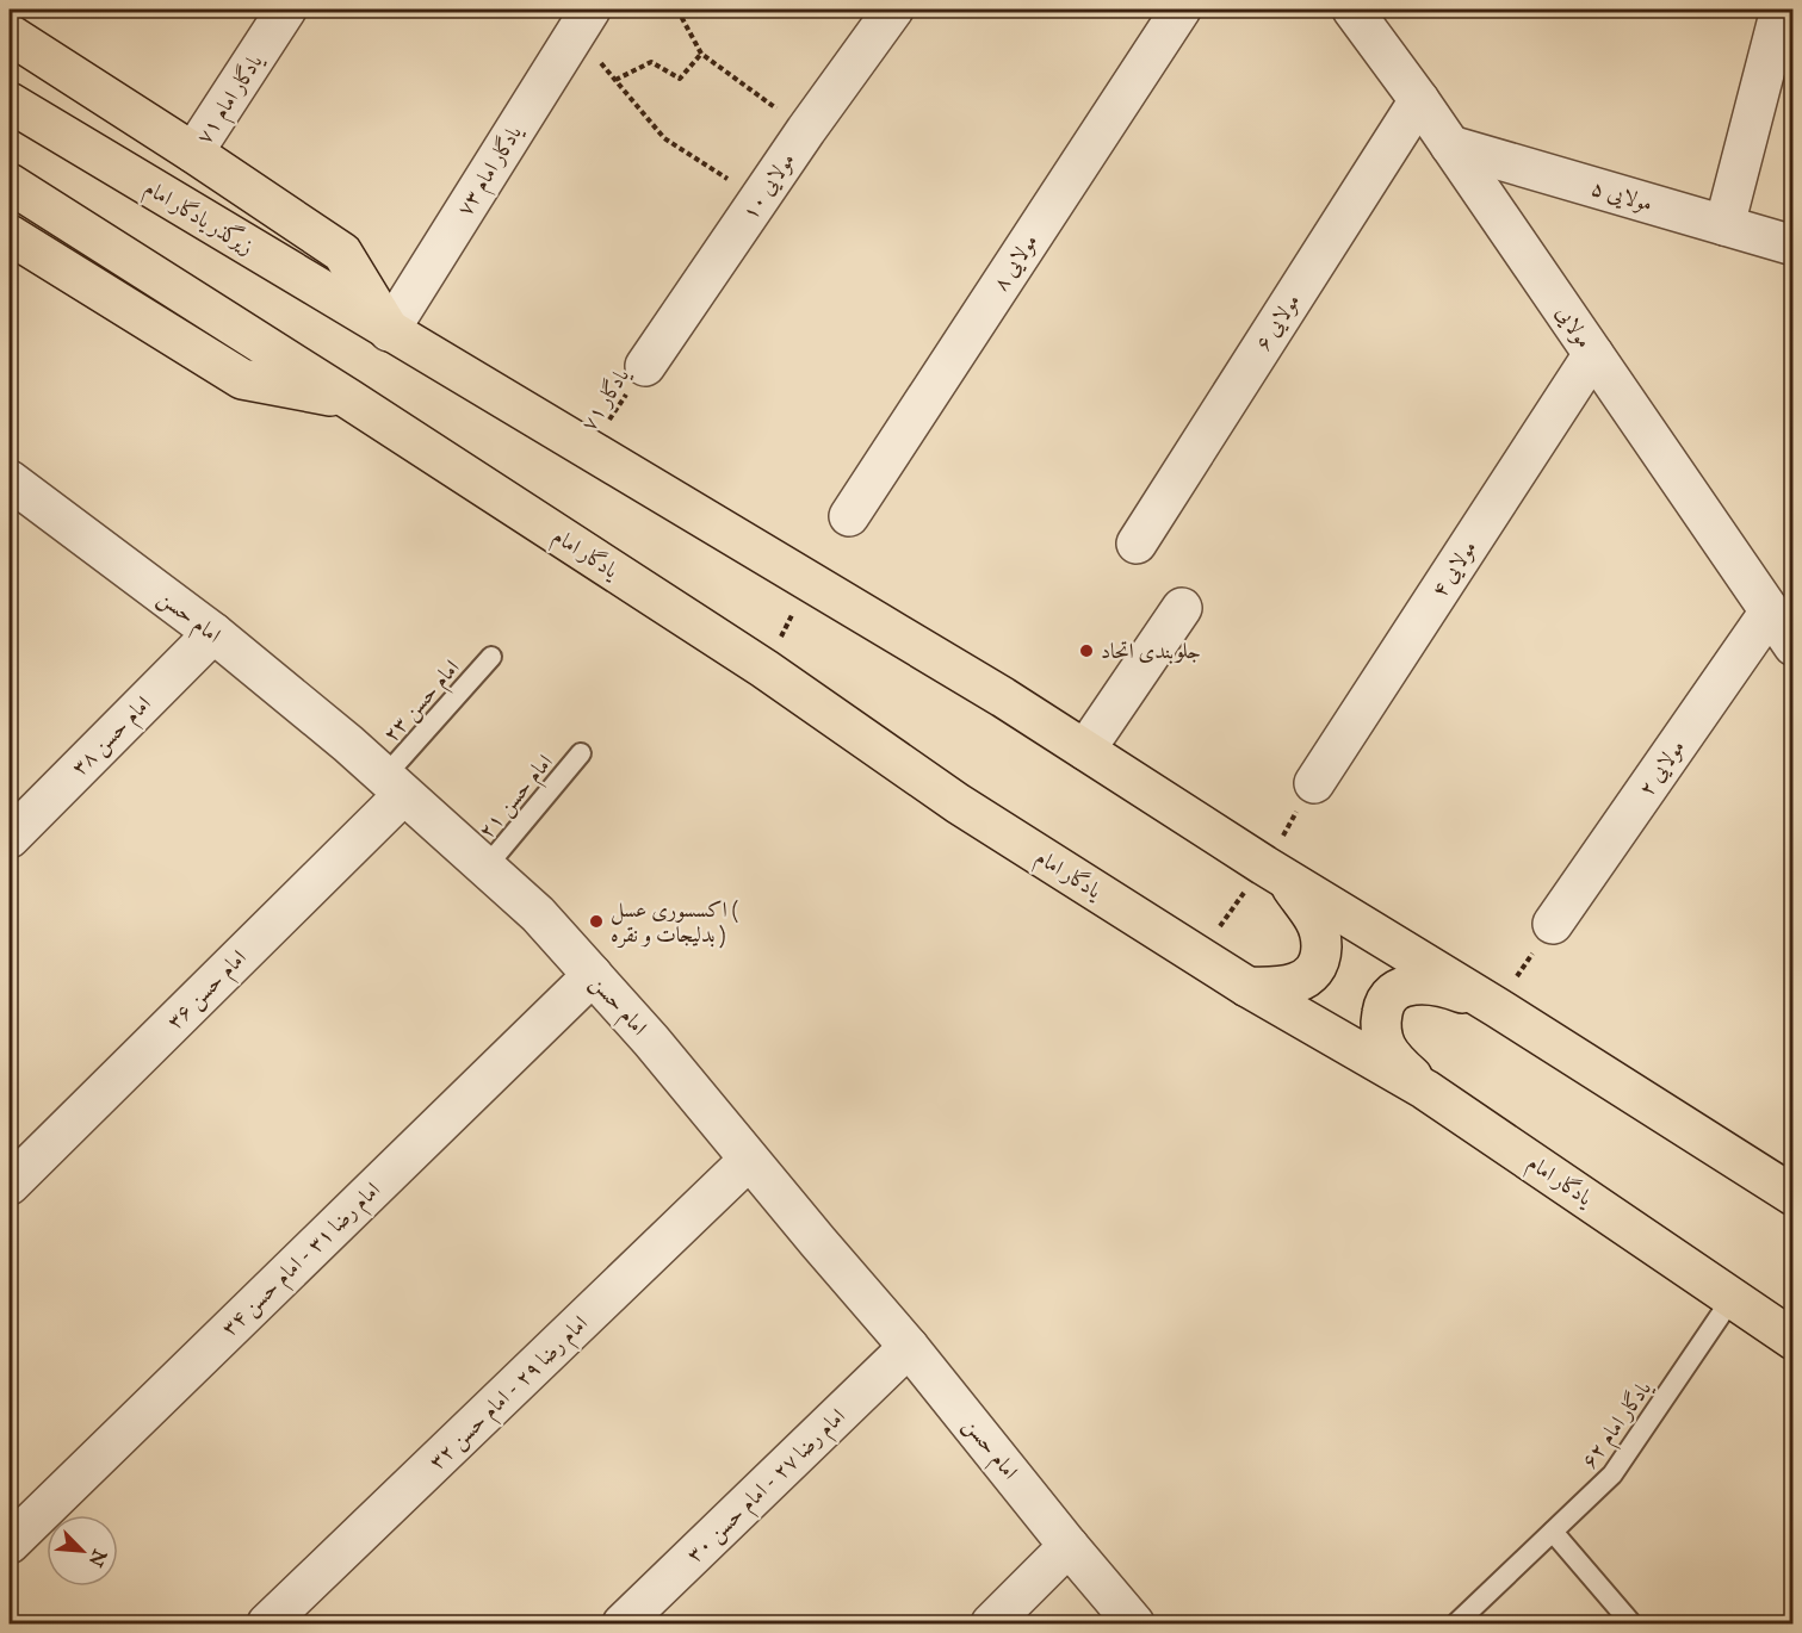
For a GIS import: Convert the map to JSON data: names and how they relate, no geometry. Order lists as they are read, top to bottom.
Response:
{
  "streets": {
    "main road": ["زیرگذر یادگار امام", "یادگار امام"],
    "street": [
      "یادگار امام ۷۱",
      "یادگار امام ۷۳",
      "مولایی ۱۰",
      "مولایی ۵",
      "مولایی ۸",
      "مولایی ۶",
      "مولایی",
      "مولایی ۴",
      "امام حسن",
      "امام حسن ۳۸",
      "مولایی ۲",
      "امام حسن ۳۶",
      "امام رضا ۳۱ - امام حسن ۳۴",
      "امام رضا ۲۹ - امام حسن ۳۲",
      "امام رضا ۲۷ - امام حسن ۳۰"
    ],
    "lane": ["امام حسن ۲۳", "امام حسن ۲۱", "یادگار امام ۶۲"],
    "path": ["یادگار ۷۱"]
  },
  "crossings": [
    ["یادگار امام ۷۳", "زیرگذر یادگار امام"],
    ["مولایی ۱۰", "یادگار ۷۱"],
    ["مولایی ۵", "مولایی"],
    ["مولایی ۶", "مولایی"],
    ["مولایی", "مولایی ۴"],
    ["مولایی", "مولایی ۲"],
    ["یادگار امام", "یادگار امام ۶۲"],
    ["امام حسن", "امام حسن ۲۳"],
    ["امام حسن", "امام حسن ۳۸"],
    ["امام حسن", "امام حسن ۲۱"],
    ["امام حسن", "امام حسن ۳۶"],
    ["امام حسن", "امام رضا ۳۱ - امام حسن ۳۴"],
    ["امام حسن", "امام رضا ۲۹ - امام حسن ۳۲"],
    ["امام حسن", "امام رضا ۲۷ - امام حسن ۳۰"],
    ["امام حسن ۲۳", "امام حسن ۳۶"]
  ],
  "places": ["جلوبندی اتحاد", "اکسسوری عسل ( بدلیجات و نقره )"],
  "north": "bottom right"
}
